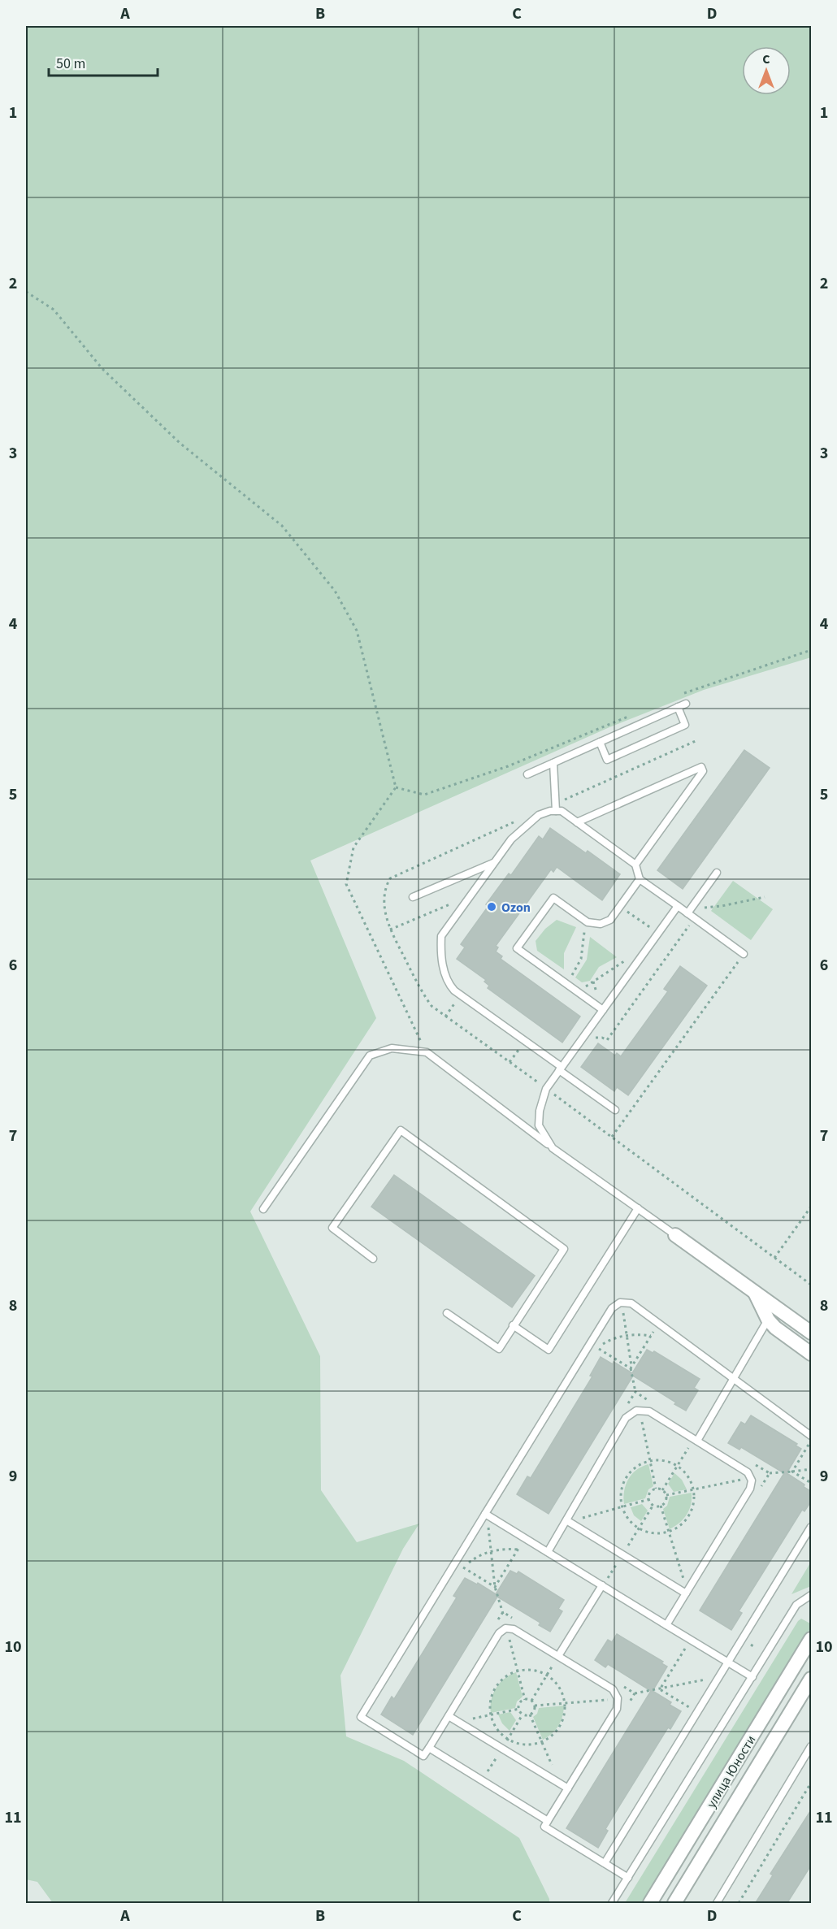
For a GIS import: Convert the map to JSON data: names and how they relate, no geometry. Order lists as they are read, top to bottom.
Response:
{
  "streets": {
    "street": ["улица Юности"]
  },
  "places": ["Ozon"],
  "scale_bar": "50 m",
  "north": "top",
  "grid": {
    "columns": [
      "A",
      "B",
      "C",
      "D"
    ],
    "rows": [
      "1",
      "2",
      "3",
      "4",
      "5",
      "6",
      "7",
      "8",
      "9",
      "10",
      "11"
    ]
  }
}
